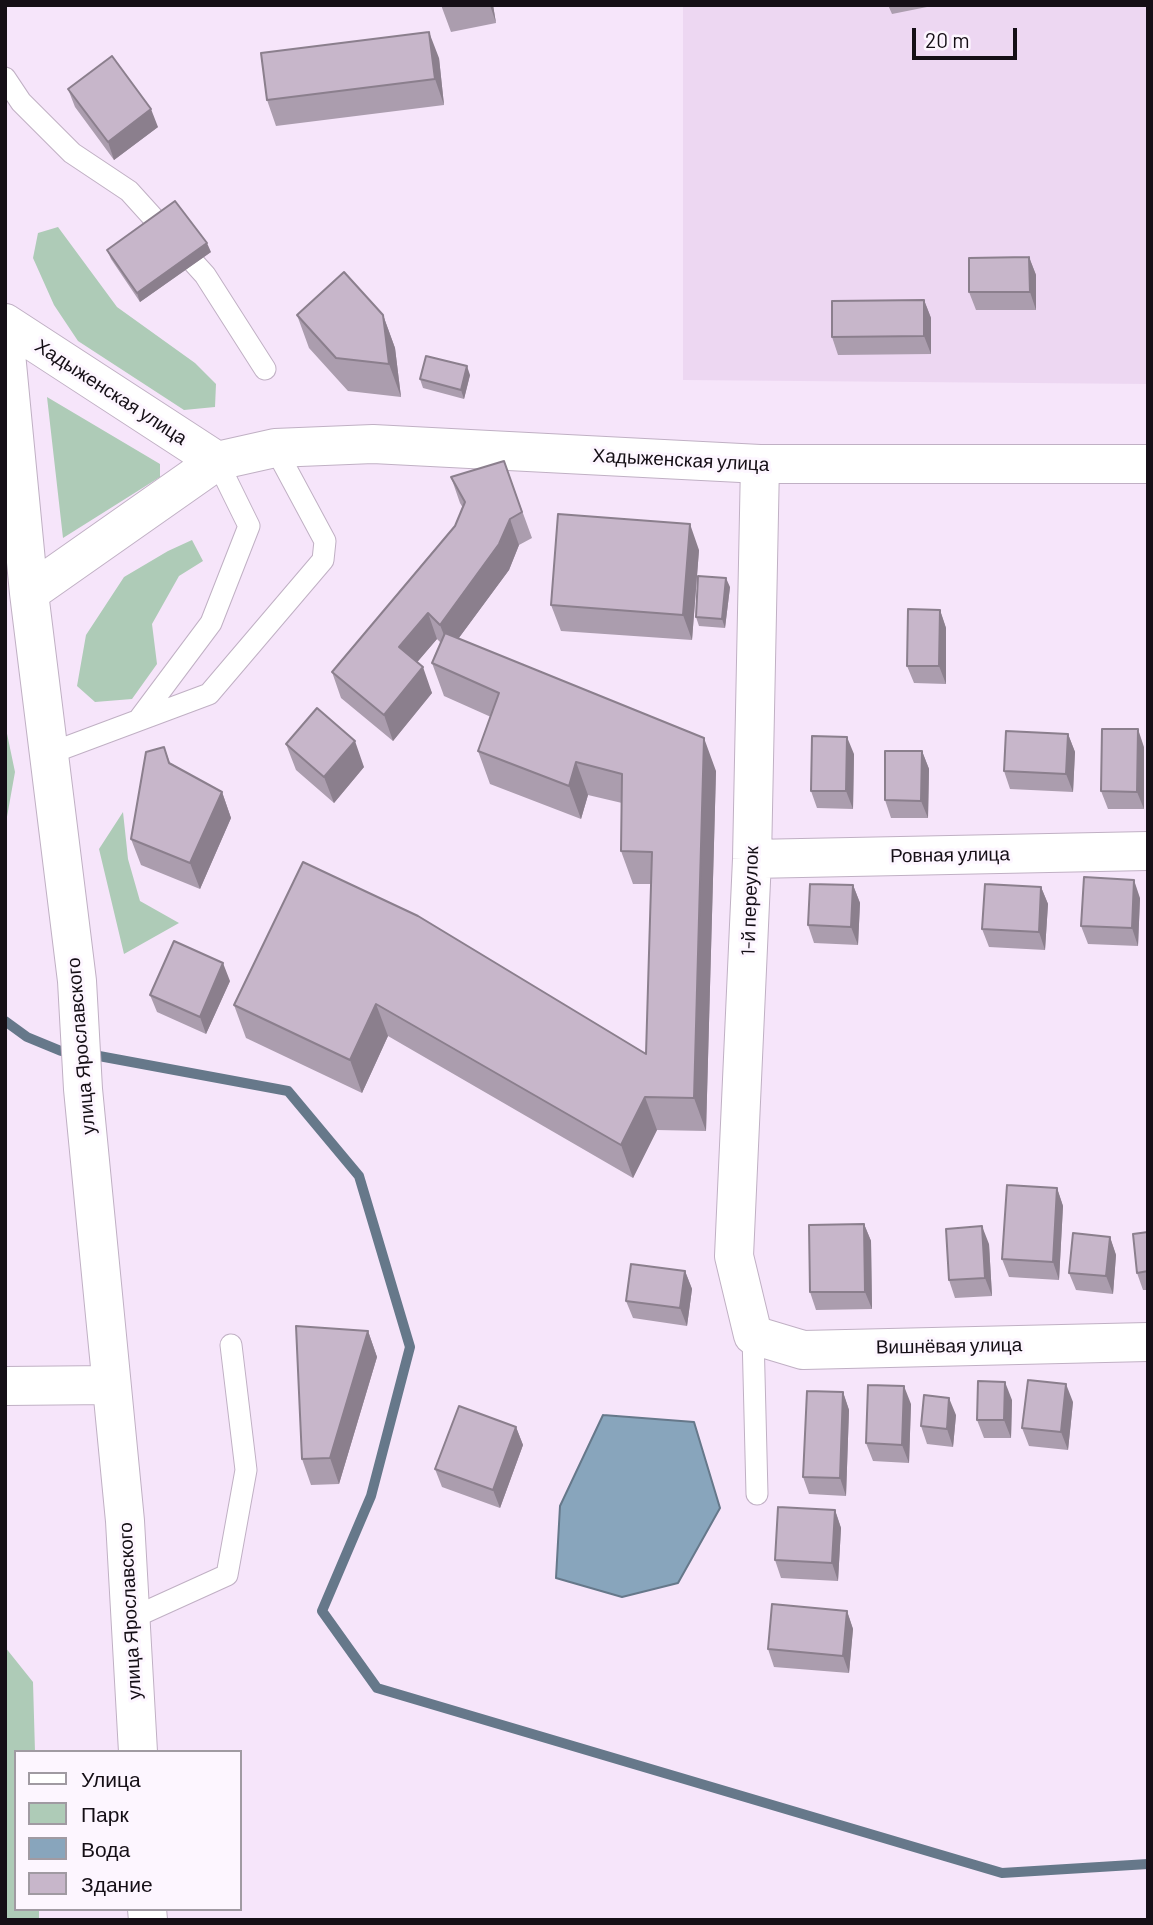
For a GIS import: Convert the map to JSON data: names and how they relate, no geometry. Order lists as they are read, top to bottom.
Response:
{
  "streets": {
    "street": [
      "Хадыженская улица",
      "Ровная улица",
      "1-й переулок",
      "улица Ярославского",
      "Вишнёвая улица"
    ]
  },
  "crossings": [
    ["Хадыженская улица", "1-й переулок"],
    ["Хадыженская улица", "улица Ярославского"],
    ["Ровная улица", "1-й переулок"],
    ["1-й переулок", "Вишнёвая улица"]
  ],
  "legend": [
    "Улица",
    "Парк",
    "Вода",
    "Здание"
  ],
  "scale_bar": "20 m"
}
